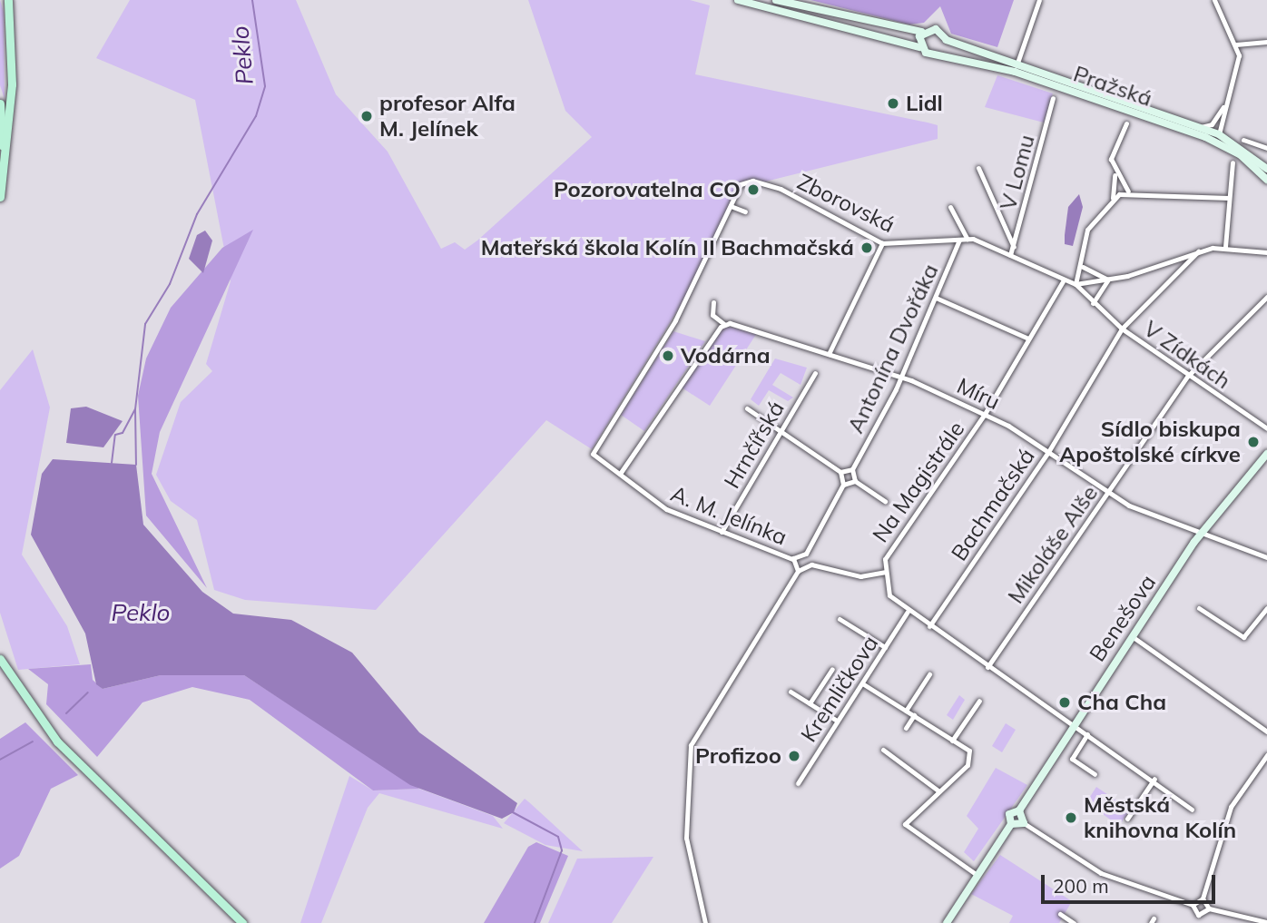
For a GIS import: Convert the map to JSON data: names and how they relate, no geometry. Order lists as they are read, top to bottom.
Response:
{
  "streets": {
    "street": [
      "Pražská",
      "V Lomu",
      "Zborovská",
      "Antonína Dvořáka",
      "V Zídkách",
      "Míru",
      "Hrnčířská",
      "Na Magistrále",
      "Bachmačská",
      "A. M. Jelínka",
      "Mikoláše Alše",
      "Benešova",
      "Kremličkova"
    ]
  },
  "crossings": [
    ["V Lomu", "Zborovská"],
    ["Zborovská", "Antonína Dvořáka"],
    ["Zborovská", "V Zídkách"],
    ["Zborovská", "Na Magistrále"],
    ["Zborovská", "Bachmačská"],
    ["Zborovská", "A. M. Jelínka"],
    ["Antonína Dvořáka", "Míru"],
    ["V Zídkách", "Bachmačská"],
    ["V Zídkách", "Mikoláše Alše"],
    ["Míru", "Na Magistrále"],
    ["Míru", "Bachmačská"],
    ["Míru", "Mikoláše Alše"],
    ["Míru", "Benešova"],
    ["Hrnčířská", "A. M. Jelínka"],
    ["Na Magistrále", "Bachmačská"],
    ["Na Magistrále", "Mikoláše Alše"],
    ["Na Magistrále", "Benešova"],
    ["Na Magistrále", "Kremličkova"]
  ],
  "water": ["Peklo"],
  "places": [
    "Lidl",
    "profesor Alfa M. Jelínek",
    "Pozorovatelna CO",
    "Mateřská škola Kolín II Bachmačská",
    "Vodárna",
    "Sídlo biskupa Apoštolské církve",
    "Cha Cha",
    "Profizoo",
    "Městská knihovna Kolín"
  ],
  "scale_bar": "200 m"
}
